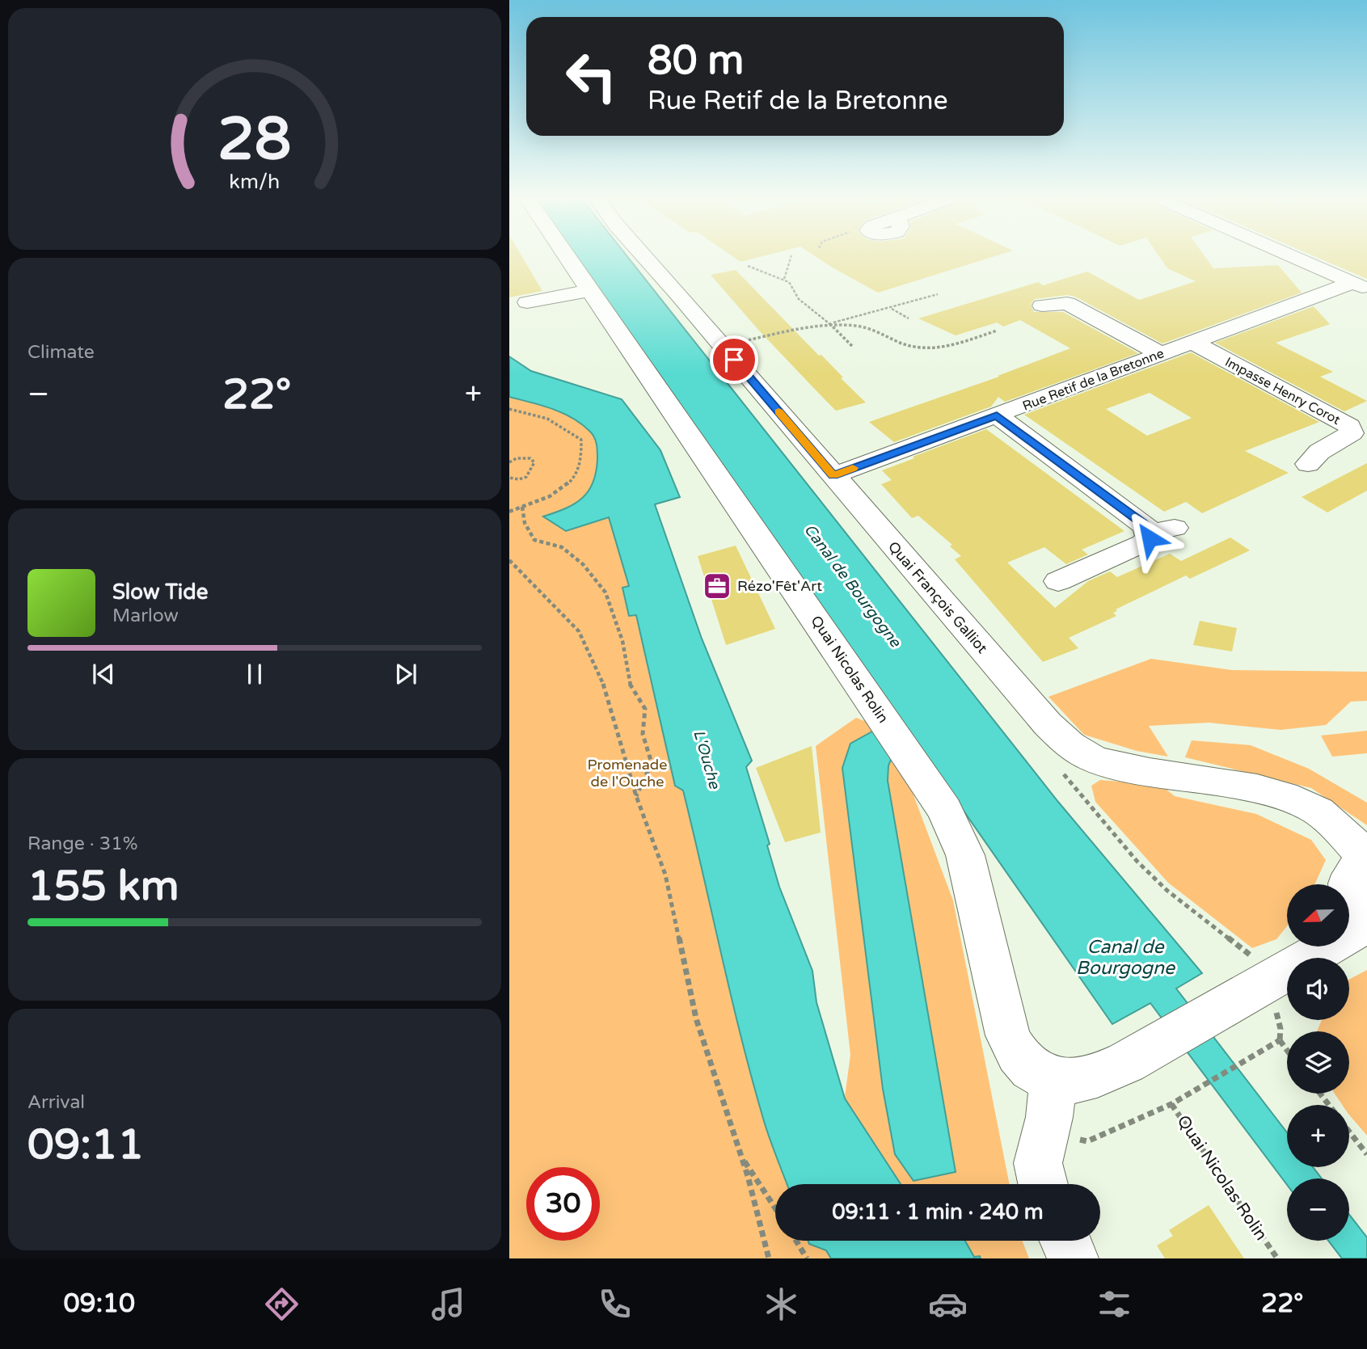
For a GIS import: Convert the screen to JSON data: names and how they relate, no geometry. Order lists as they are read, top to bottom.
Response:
{
  "streets": {
    "street": [
      "Rue Retif de la Bretonne",
      "Impasse Henry Corot",
      "Quai François Galliot",
      "Quai Nicolas Rolin"
    ]
  },
  "crossings": [
    ["Rue Retif de la Bretonne", "Impasse Henry Corot"],
    ["Rue Retif de la Bretonne", "Quai François Galliot"]
  ],
  "water": ["Canal de Bourgogne", "L'Ouche"],
  "parks": ["Promenade de l'Ouche"],
  "places": {
    "office": ["Rézo'Fêt'Art"]
  },
  "north": "left",
  "page": {
    "turn": ["80 m", "Rue Retif de la Bretonne"],
    "tile": [
      "Climate",
      ["Range · 31%", "155 km"],
      ["Arrival", "09:11"]
    ],
    "heat": ["−", "22°", "+"],
    "song": ["Slow Tide", "Marlow"],
    "map_buttons": ["+", "−"],
    "limit": "30",
    "trip": "09:11 · 1 min · 240 m",
    "tabs": ["09:10", "22°"],
    "gauge": ["28", "km/h"]
  }
}
